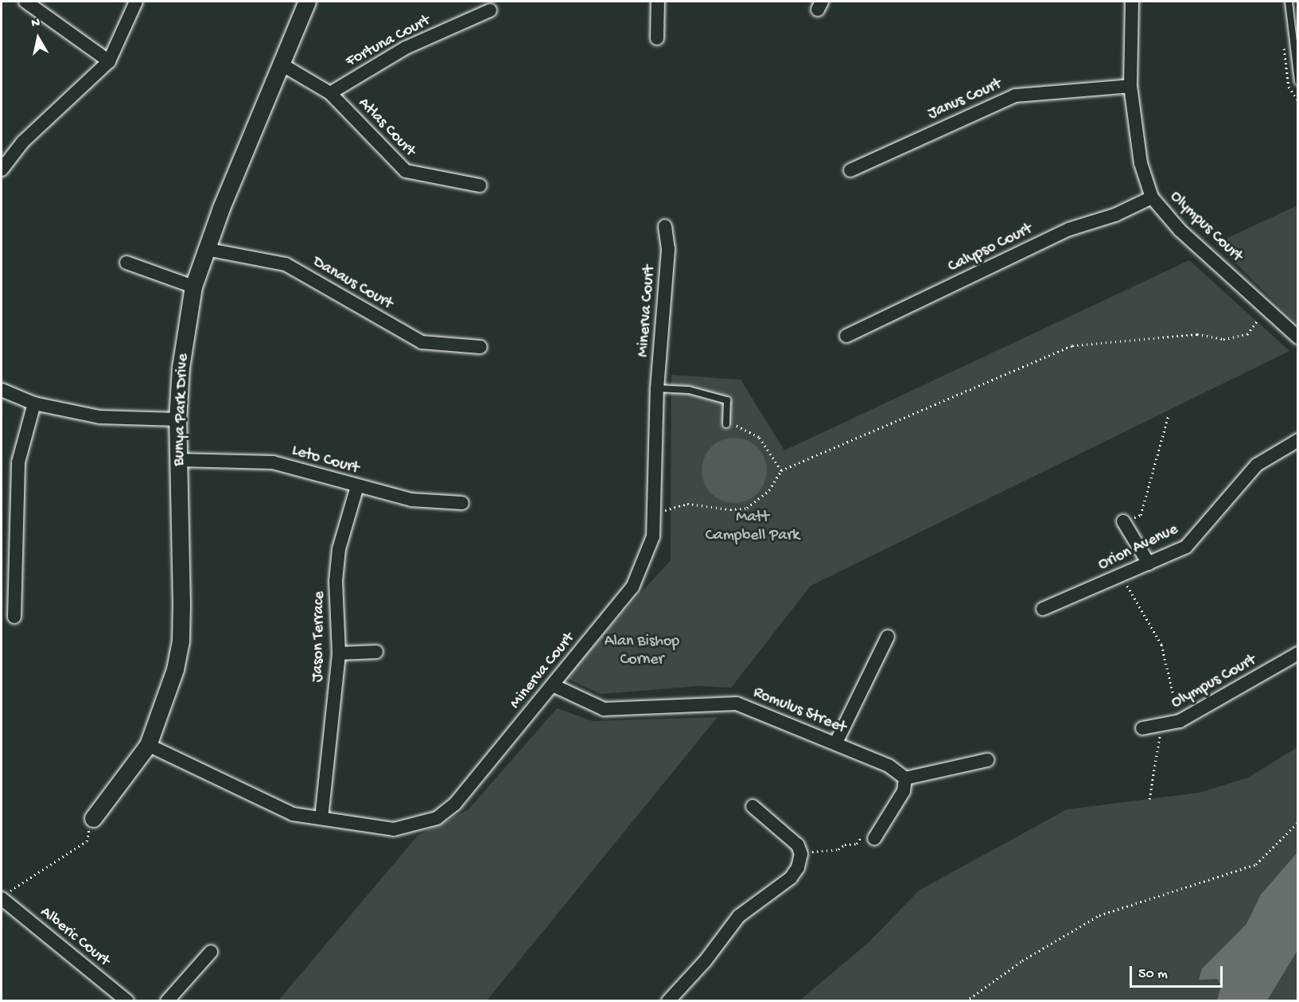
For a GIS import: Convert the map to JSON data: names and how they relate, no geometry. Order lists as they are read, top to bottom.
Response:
{
  "streets": {
    "street": [
      "Fortuna Court",
      "Janus Court",
      "Atlas Court",
      "Olympus Court",
      "Calypso Court",
      "Danaus Court",
      "Minerva Court",
      "Bunya Park Drive",
      "Leto Court",
      "Orion Avenue",
      "Jason Terrace",
      "Romulus Street",
      "Alberic Court"
    ]
  },
  "crossings": [
    ["Fortuna Court", "Atlas Court"],
    ["Janus Court", "Olympus Court"],
    ["Atlas Court", "Bunya Park Drive"],
    ["Olympus Court", "Calypso Court"],
    ["Danaus Court", "Bunya Park Drive"],
    ["Minerva Court", "Bunya Park Drive"],
    ["Minerva Court", "Jason Terrace"],
    ["Minerva Court", "Romulus Street"],
    ["Bunya Park Drive", "Leto Court"],
    ["Leto Court", "Jason Terrace"]
  ],
  "parks": ["Matt Campbell Park", "Alan Bishop Corner"],
  "scale_bar": "50 m",
  "north": "top"
}
